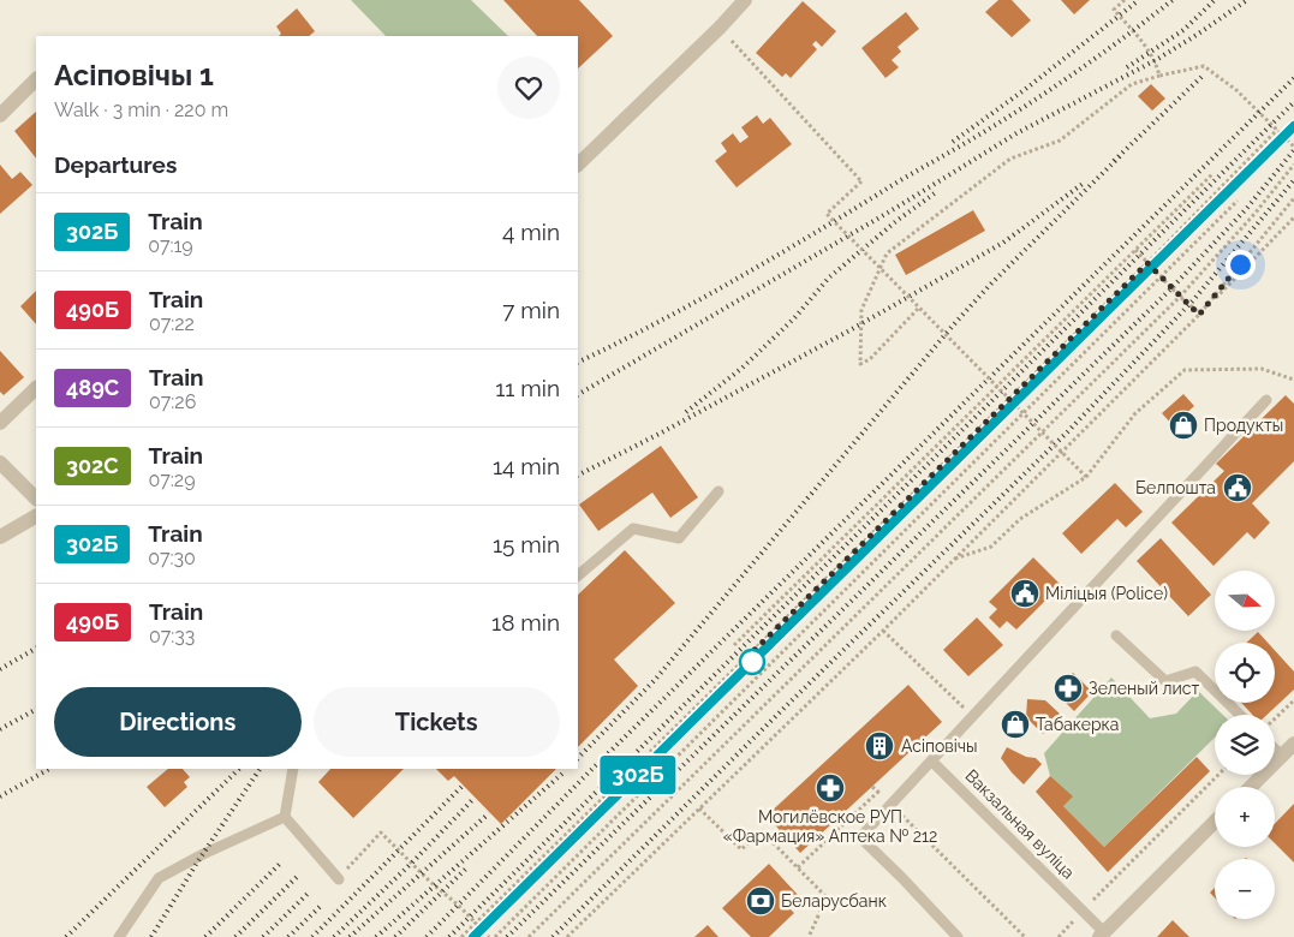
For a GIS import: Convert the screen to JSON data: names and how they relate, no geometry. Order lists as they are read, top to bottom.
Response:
{
  "streets": {
    "lane": ["Вакзальная вуліца"]
  },
  "places": {
    "shop": ["Продукты", "Табакерка"],
    "public building": ["Белпошта", "Міліцыя (Police)"],
    "pharmacy": ["Зеленый лист", "Могилёвское РУП «Фармация» Аптека № 212"],
    "building": ["Асіповічы"],
    "bank": ["Беларусбанк"]
  },
  "north": "right",
  "page": {
    "on_map": "302Б",
    "heading": [
      ["Асіповічы 1", "Walk · 3 min · 220 m"],
      "Departures"
    ],
    "list": [
      {
        "mark": "302Б",
        "name": "Train",
        "note": "07:19",
        "value": "4 min"
      },
      {
        "mark": "490Б",
        "name": "Train",
        "note": "07:22",
        "value": "7 min"
      },
      {
        "mark": "489С",
        "name": "Train",
        "note": "07:26",
        "value": "11 min"
      },
      {
        "mark": "302С",
        "name": "Train",
        "note": "07:29",
        "value": "14 min"
      },
      {
        "mark": "302Б",
        "name": "Train",
        "note": "07:30",
        "value": "15 min"
      },
      {
        "mark": "490Б",
        "name": "Train",
        "note": "07:33",
        "value": "18 min"
      }
    ],
    "map_buttons": ["+", "−"],
    "buttons": ["Directions", "Tickets"]
  }
}
